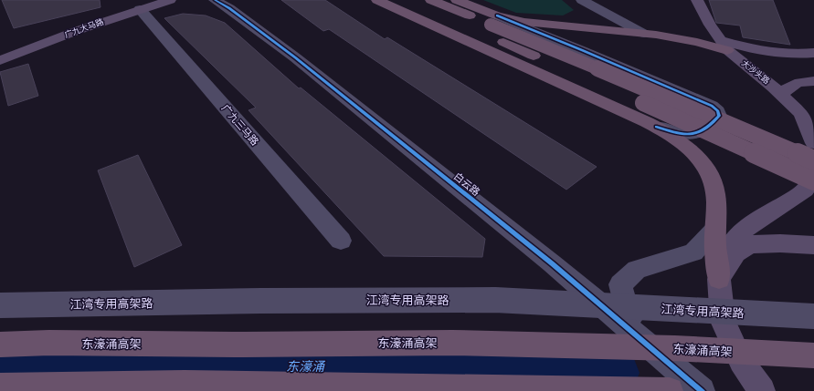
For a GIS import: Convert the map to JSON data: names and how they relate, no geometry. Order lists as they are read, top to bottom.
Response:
{
  "streets": {
    "highway": ["东濠涌高架"],
    "main road": ["广九大马路", "大沙头路"],
    "street": ["广九三马路", "白云路", "江湾专用高架路"]
  },
  "crossings": [
    ["广九大马路", "广九三马路"]
  ],
  "water": ["东濠涌"]
}
